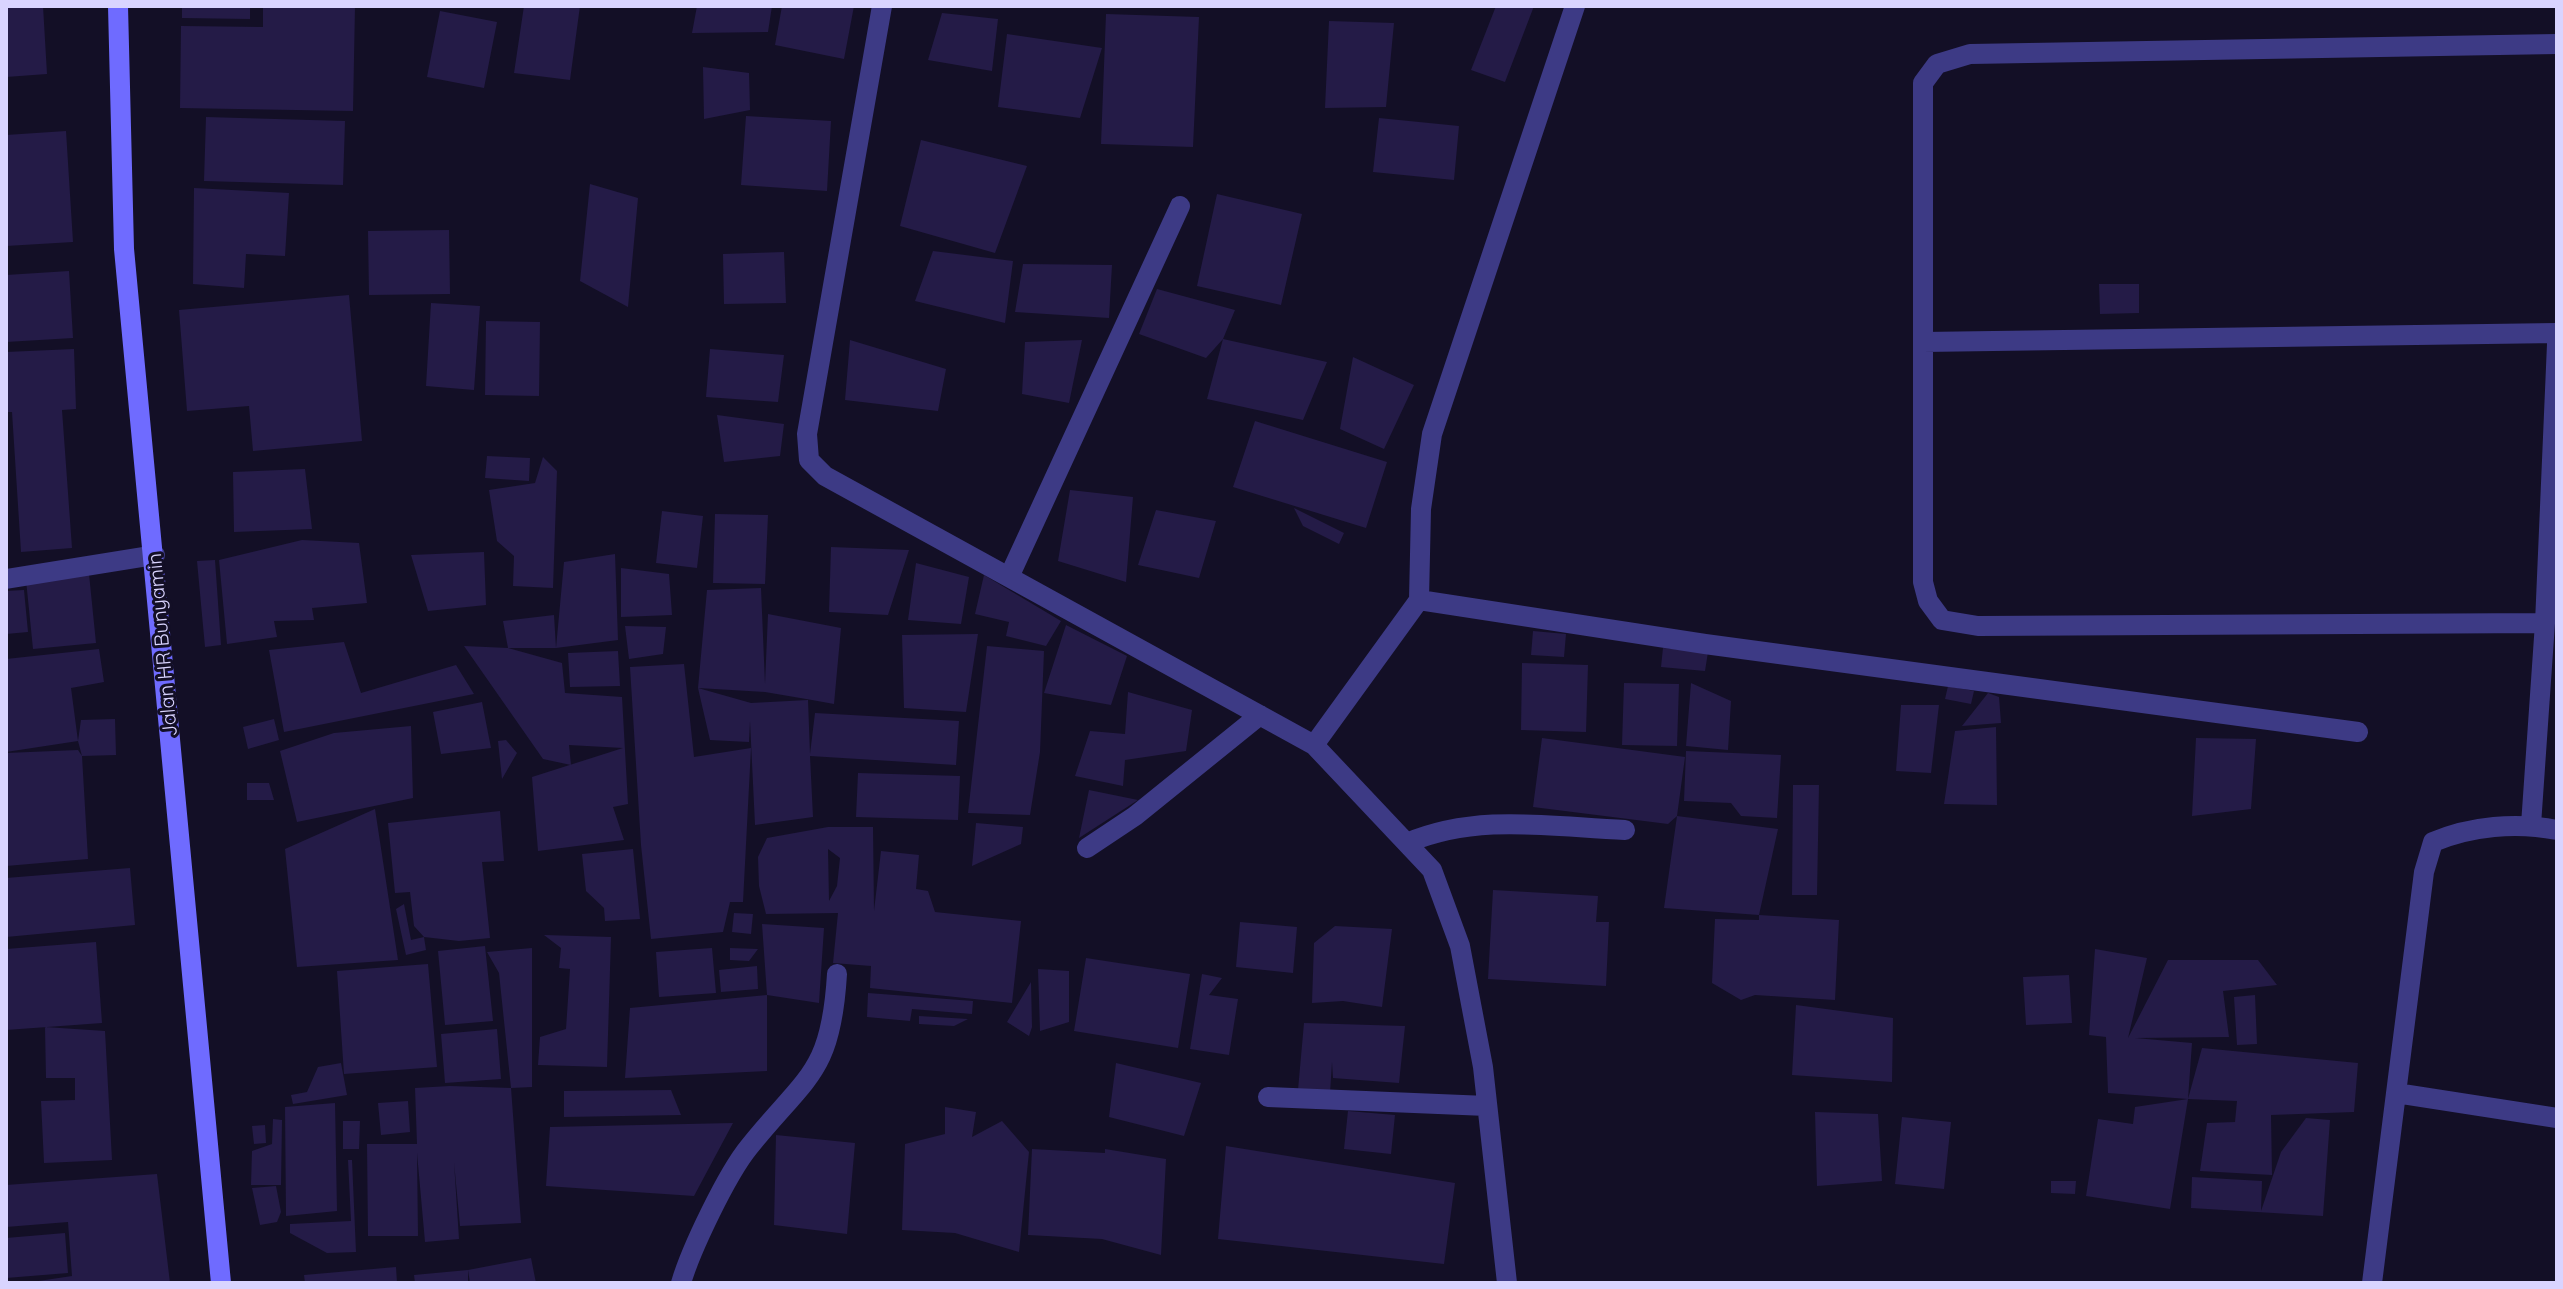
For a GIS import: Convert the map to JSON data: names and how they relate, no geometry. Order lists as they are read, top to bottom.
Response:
{
  "streets": {
    "main road": ["Jalan HR Bunyamin"]
  }
}
